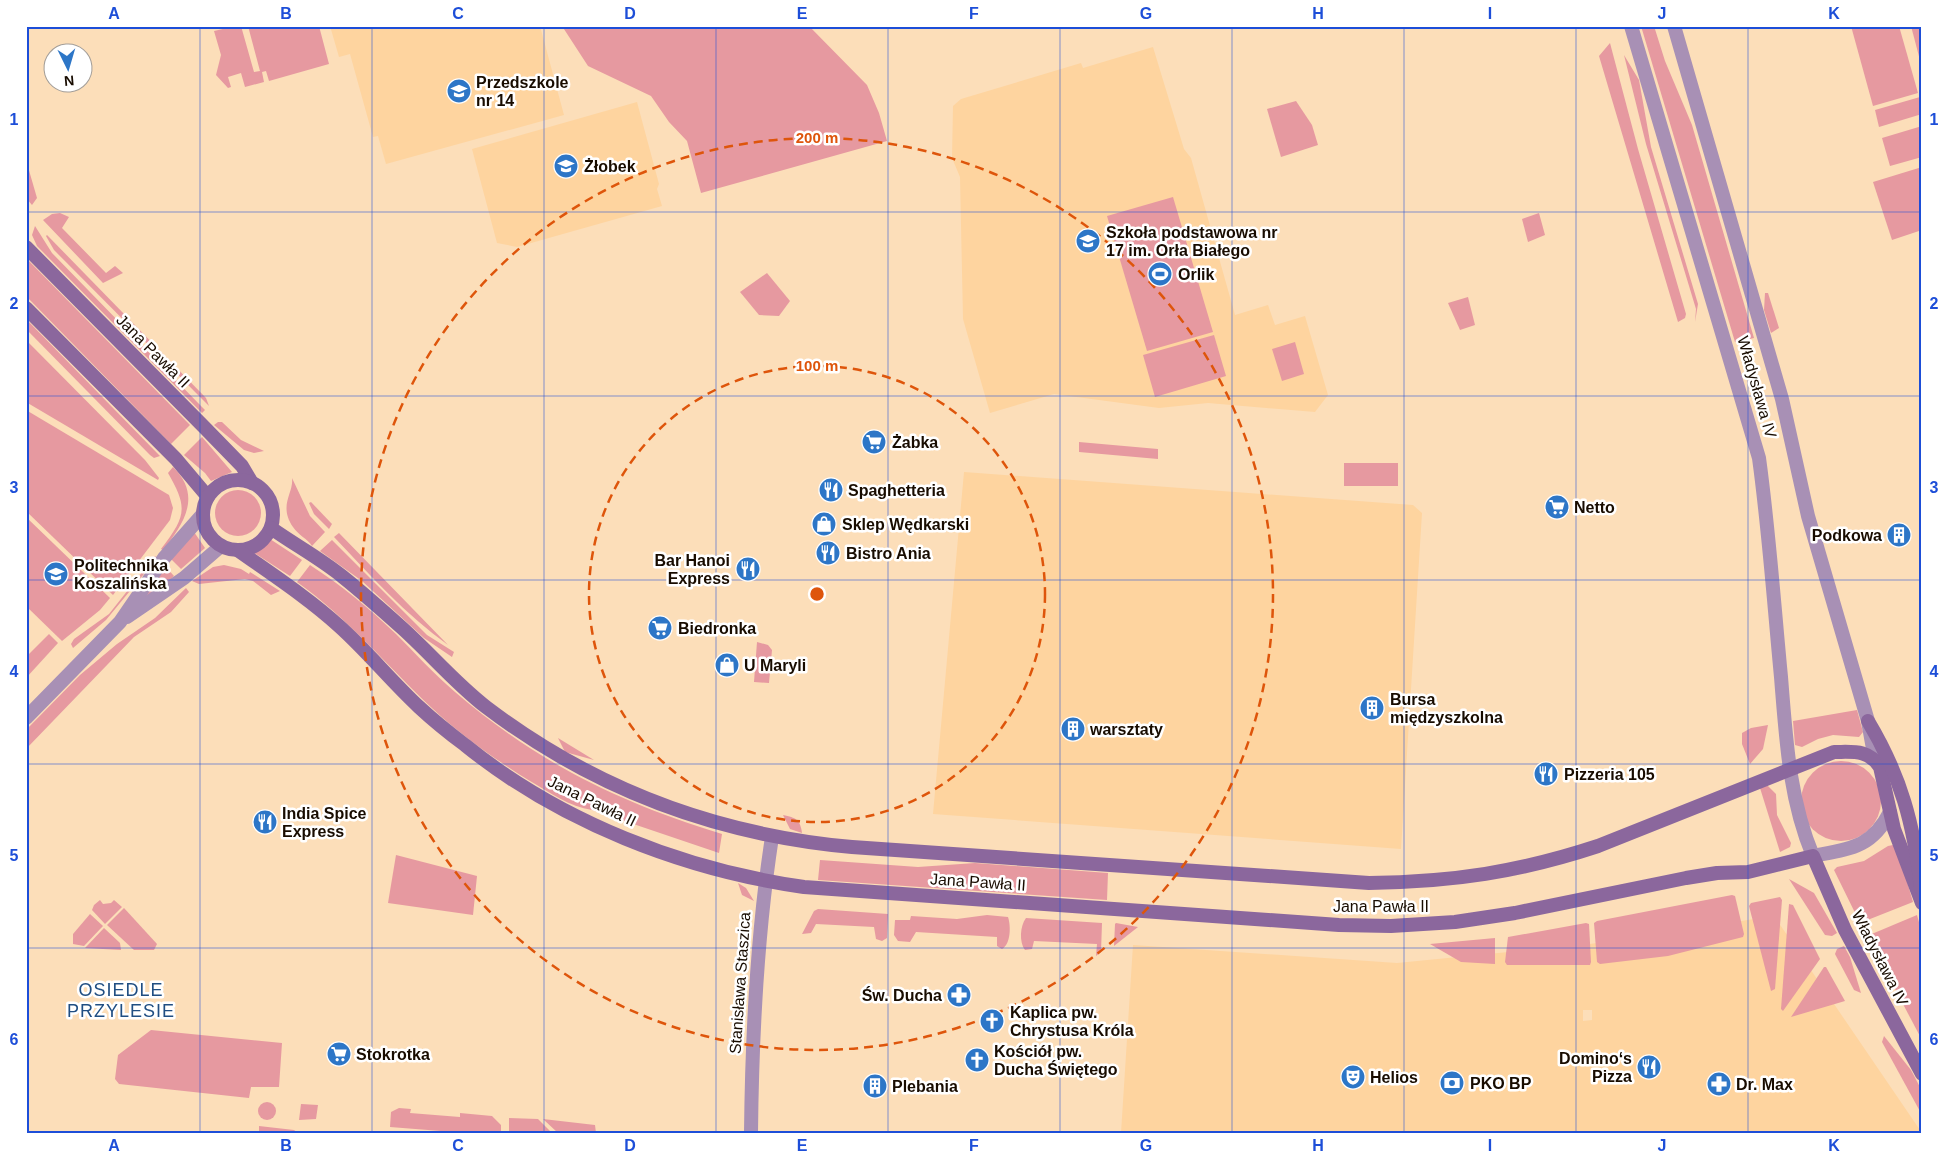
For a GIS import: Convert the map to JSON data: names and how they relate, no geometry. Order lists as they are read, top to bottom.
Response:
{
  "streets": {
    "main road": ["Jana Pawła II", "Władysława IV"],
    "street": ["Stanisława Staszica"]
  },
  "crossings": [
    ["Jana Pawła II", "Władysława IV"],
    ["Jana Pawła II", "Stanisława Staszica"]
  ],
  "districts": ["OSIEDLE PRZYLESIE"],
  "places": {
    "school or university": [
      "Przedszkole nr 14",
      "Żłobek",
      "Szkoła podstawowa nr 17 im. Orła Białego",
      "Politechnika Koszalińska"
    ],
    "sports": ["Orlik"],
    "supermarket": [
      "Żabka",
      "Netto",
      "Biedronka",
      "Stokrotka"
    ],
    "restaurant": [
      "Spaghetteria",
      "Bistro Ania",
      "Bar Hanoi Express",
      "Pizzeria 105",
      "India Spice Express",
      "Domino‘s Pizza"
    ],
    "shop": ["Sklep Wędkarski", "U Maryli"],
    "building": [
      "Podkowa",
      "Bursa międzyszkolna",
      "warsztaty",
      "Plebania"
    ],
    "pharmacy": ["Św. Ducha", "Dr. Max"],
    "church": ["Kaplica pw. Chrystusa Króla", "Kościół pw. Ducha Świętego"],
    "theatre": ["Helios"],
    "bank": ["PKO BP"]
  },
  "north": "bottom",
  "grid": {
    "columns": [
      "A",
      "B",
      "C",
      "D",
      "E",
      "F",
      "G",
      "H",
      "I",
      "J",
      "K"
    ],
    "rows": [
      "1",
      "2",
      "3",
      "4",
      "5",
      "6"
    ]
  },
  "rings": ["200 m", "100 m"]
}
